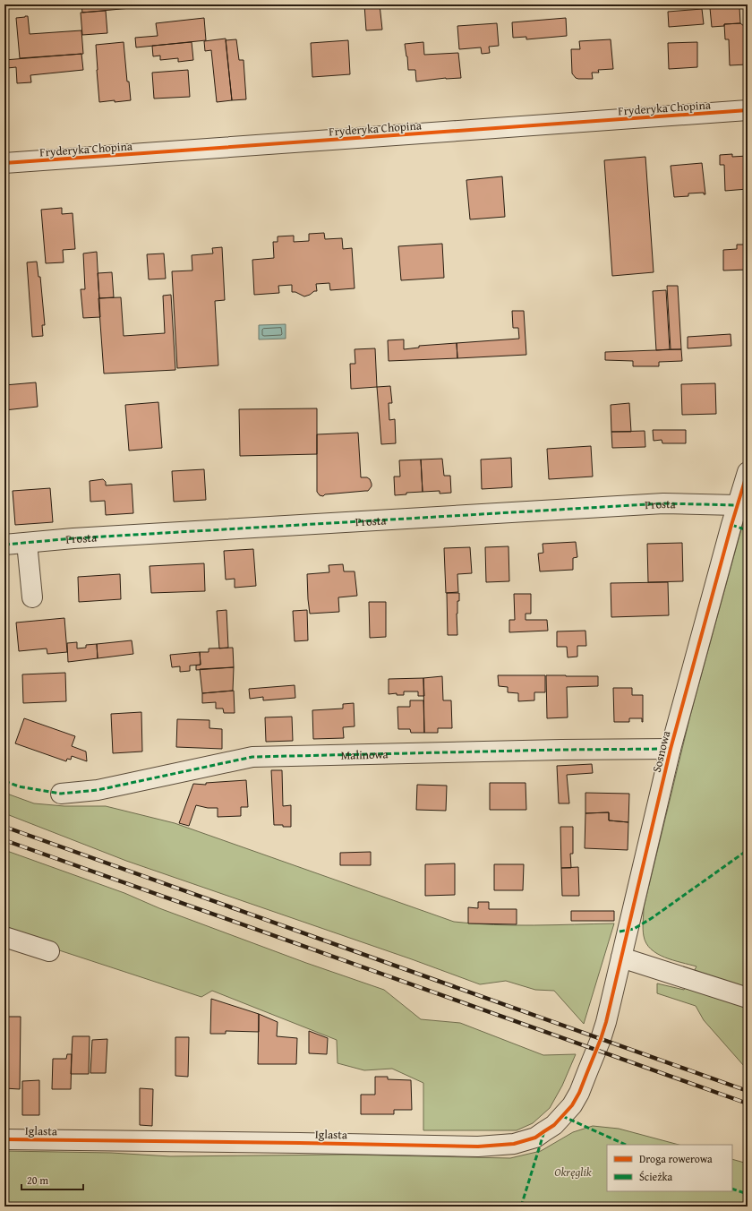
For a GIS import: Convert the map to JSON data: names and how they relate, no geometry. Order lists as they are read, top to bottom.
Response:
{
  "streets": {
    "street": [
      "Fryderyka Chopina",
      "Prosta",
      "Sosnowa",
      "Malinowa",
      "Iglasta"
    ]
  },
  "crossings": [
    ["Prosta", "Sosnowa"],
    ["Sosnowa", "Malinowa"],
    ["Sosnowa", "Iglasta"]
  ],
  "parks": ["Okręglik"],
  "legend": ["Droga rowerowa", "Ścieżka"],
  "scale_bar": "20 m"
}
